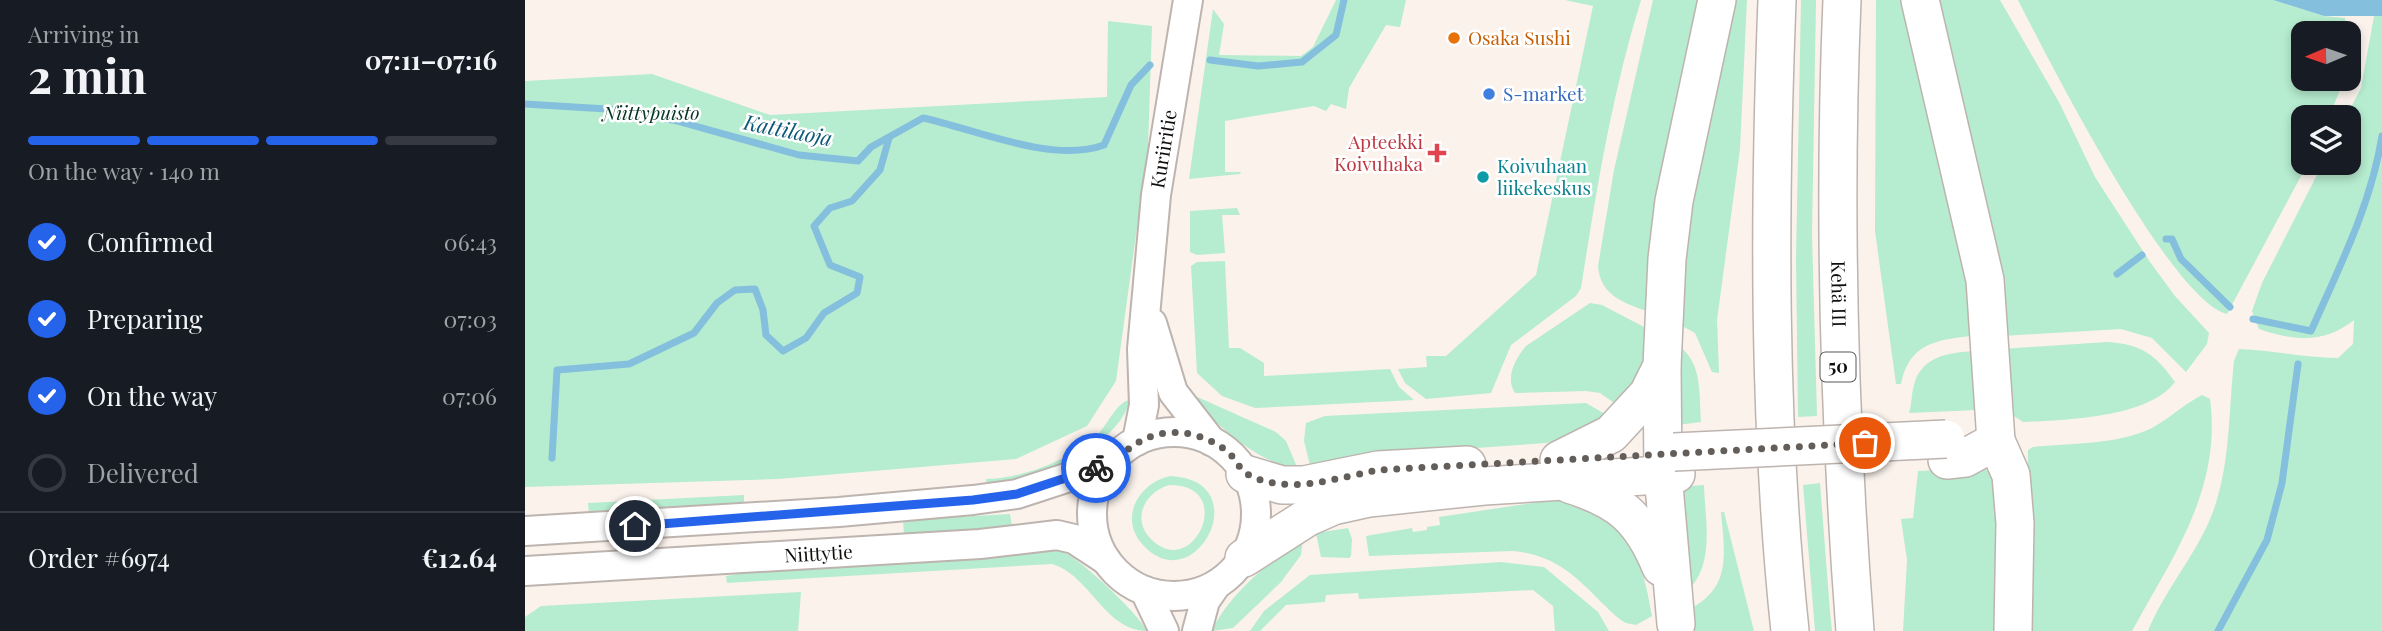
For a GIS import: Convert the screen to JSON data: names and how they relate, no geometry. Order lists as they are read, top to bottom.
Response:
{
  "streets": {
    "highway": ["Kehä III", "50"],
    "main road": ["Kuriiritie", "Niittytie"]
  },
  "crossings": [
    ["Kuriiritie", "Niittytie"]
  ],
  "water": ["Kattilaoja"],
  "parks": ["Niittypuisto"],
  "places": {
    "other": ["Osaka Sushi", "S-market", "Koivuhaan liikekeskus"],
    "health": ["Apteekki Koivuhaka"]
  },
  "north": "left",
  "page": {
    "heading": ["2 min", "Arriving in", "07:11–07:16"],
    "panel": ["Order #6974", "€12.64"],
    "bar": "On the way · 140 m",
    "list": [
      ["Confirmed", "06:43"],
      ["Preparing", "07:03"],
      ["On the way", "07:06"],
      "Delivered"
    ]
  }
}
